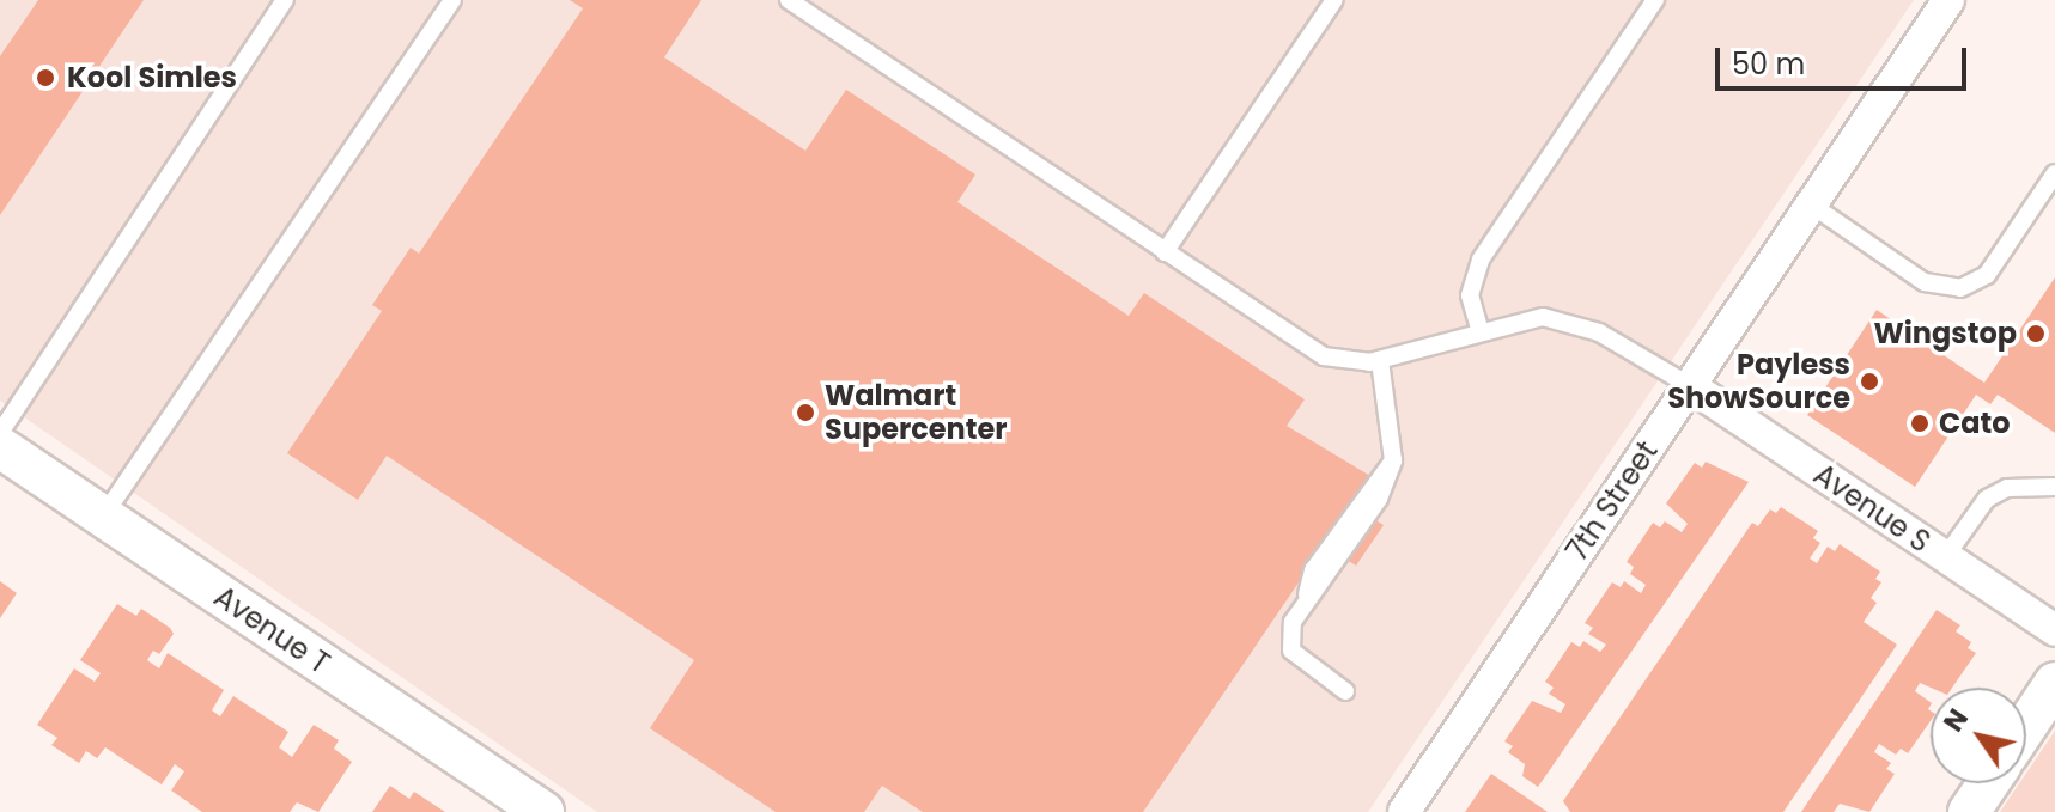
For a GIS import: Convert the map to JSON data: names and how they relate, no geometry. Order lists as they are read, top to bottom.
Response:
{
  "streets": {
    "street": ["7th Street", "Avenue S", "Avenue T"]
  },
  "crossings": [
    ["7th Street", "Avenue S"]
  ],
  "places": [
    "Kool Simles",
    "Wingstop",
    "Payless ShowSource",
    "Walmart Supercenter",
    "Cato"
  ],
  "scale_bar": "50 m",
  "north": "top left"
}
